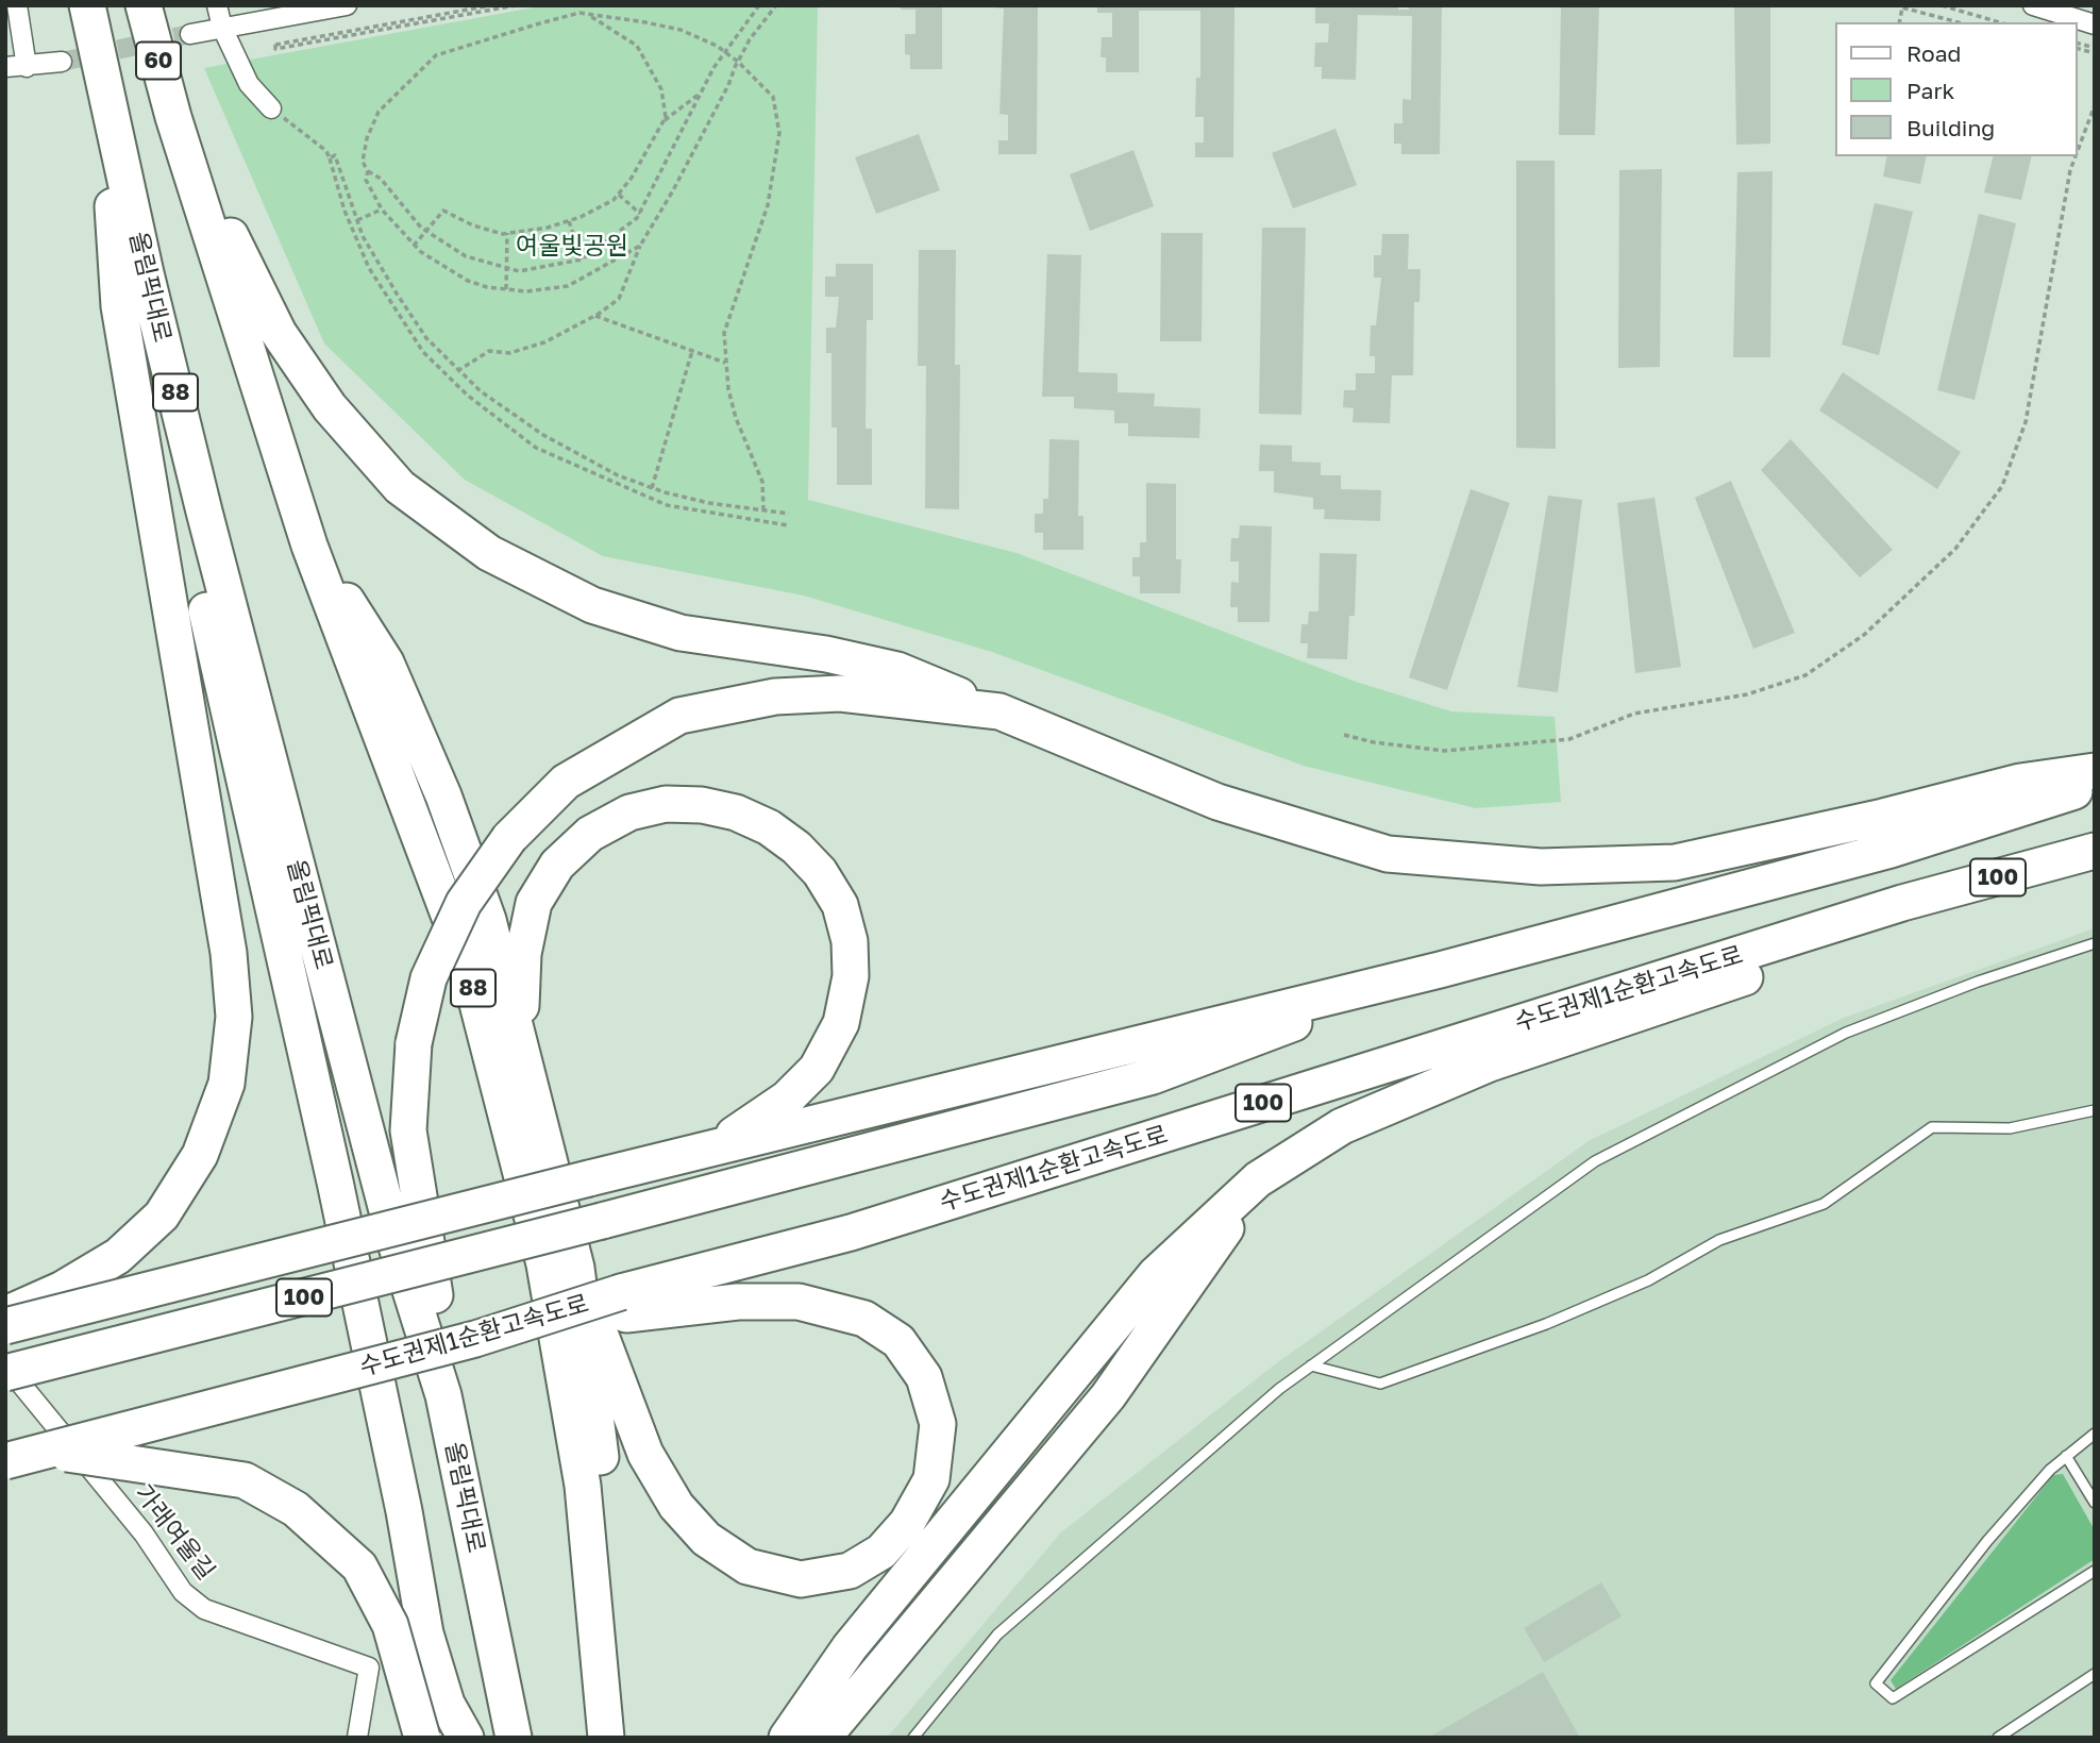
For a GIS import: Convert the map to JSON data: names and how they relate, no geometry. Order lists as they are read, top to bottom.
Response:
{
  "streets": {
    "highway": [
      "60",
      "올림픽대로",
      "88",
      "100",
      "수도권제1순환고속도로"
    ],
    "street": ["가래여울길"]
  },
  "crossings": [
    ["60", "올림픽대로"],
    ["60", "88"]
  ],
  "parks": ["여울빛공원"],
  "legend": ["Road", "Park", "Building"]
}
